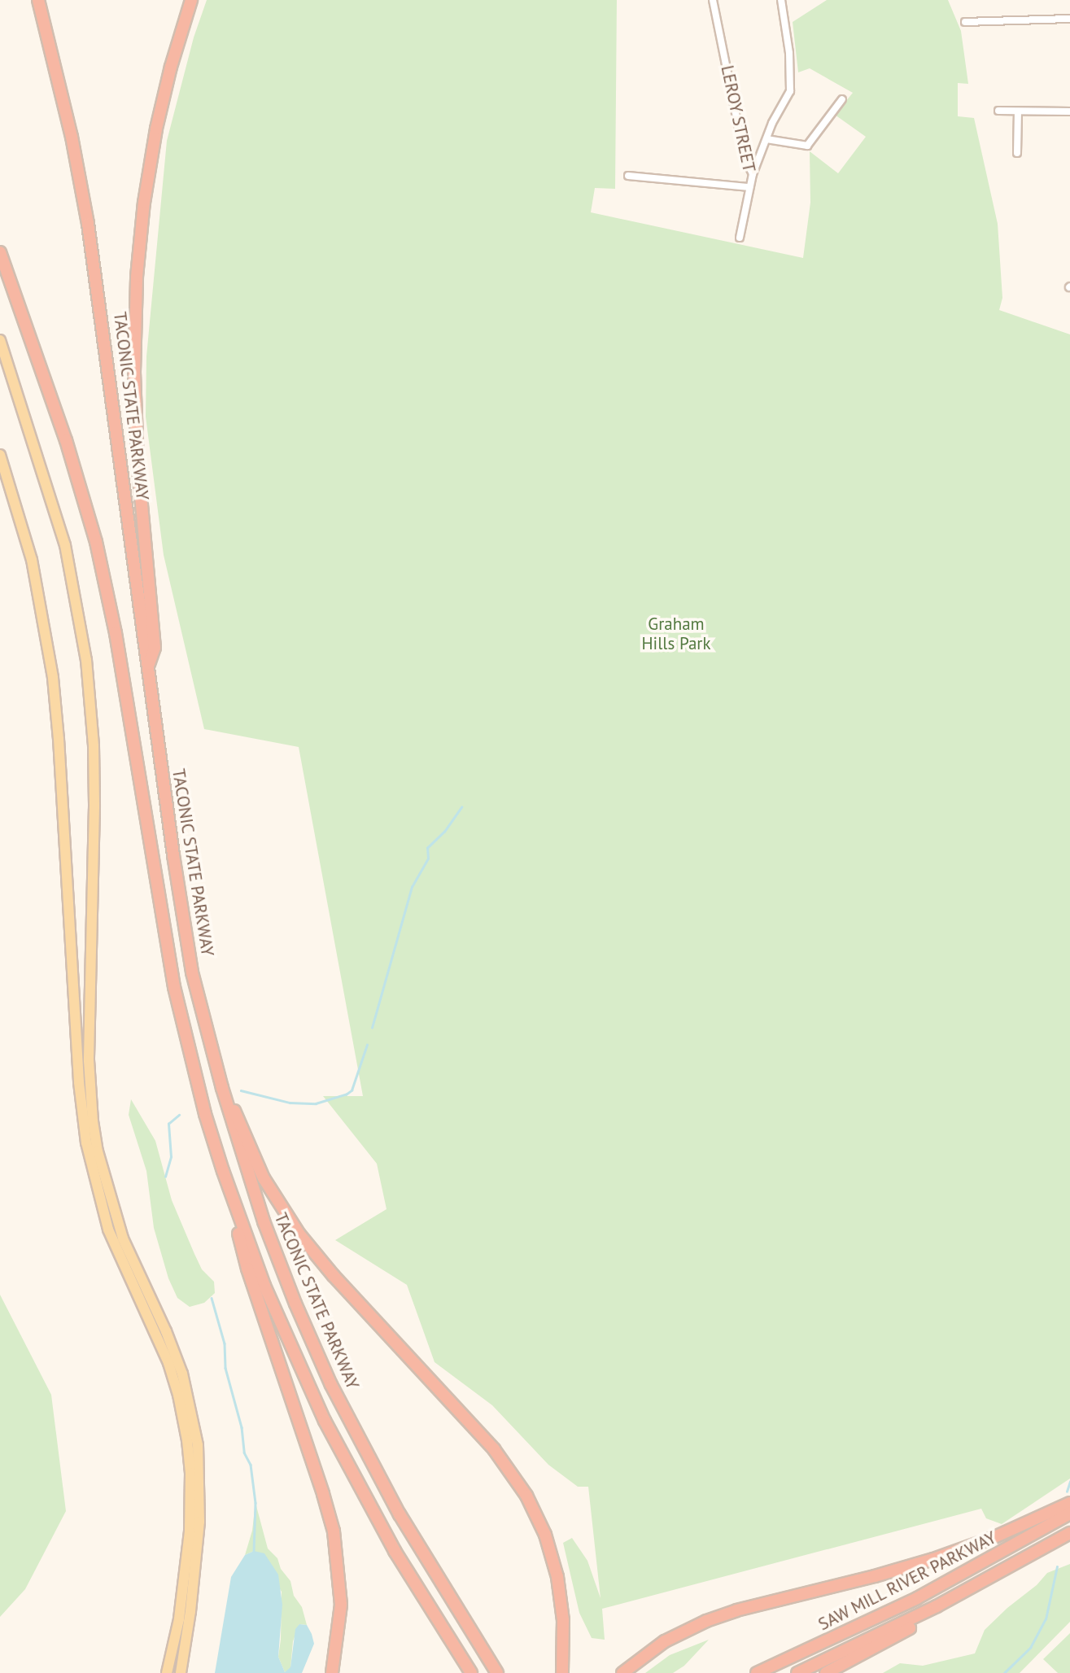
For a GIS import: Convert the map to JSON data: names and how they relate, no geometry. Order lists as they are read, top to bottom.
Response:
{
  "streets": {
    "highway": ["TACONIC STATE PARKWAY", "SAW MILL RIVER PARKWAY"],
    "street": ["LEROY STREET"]
  },
  "parks": ["Graham Hills Park"]
}
